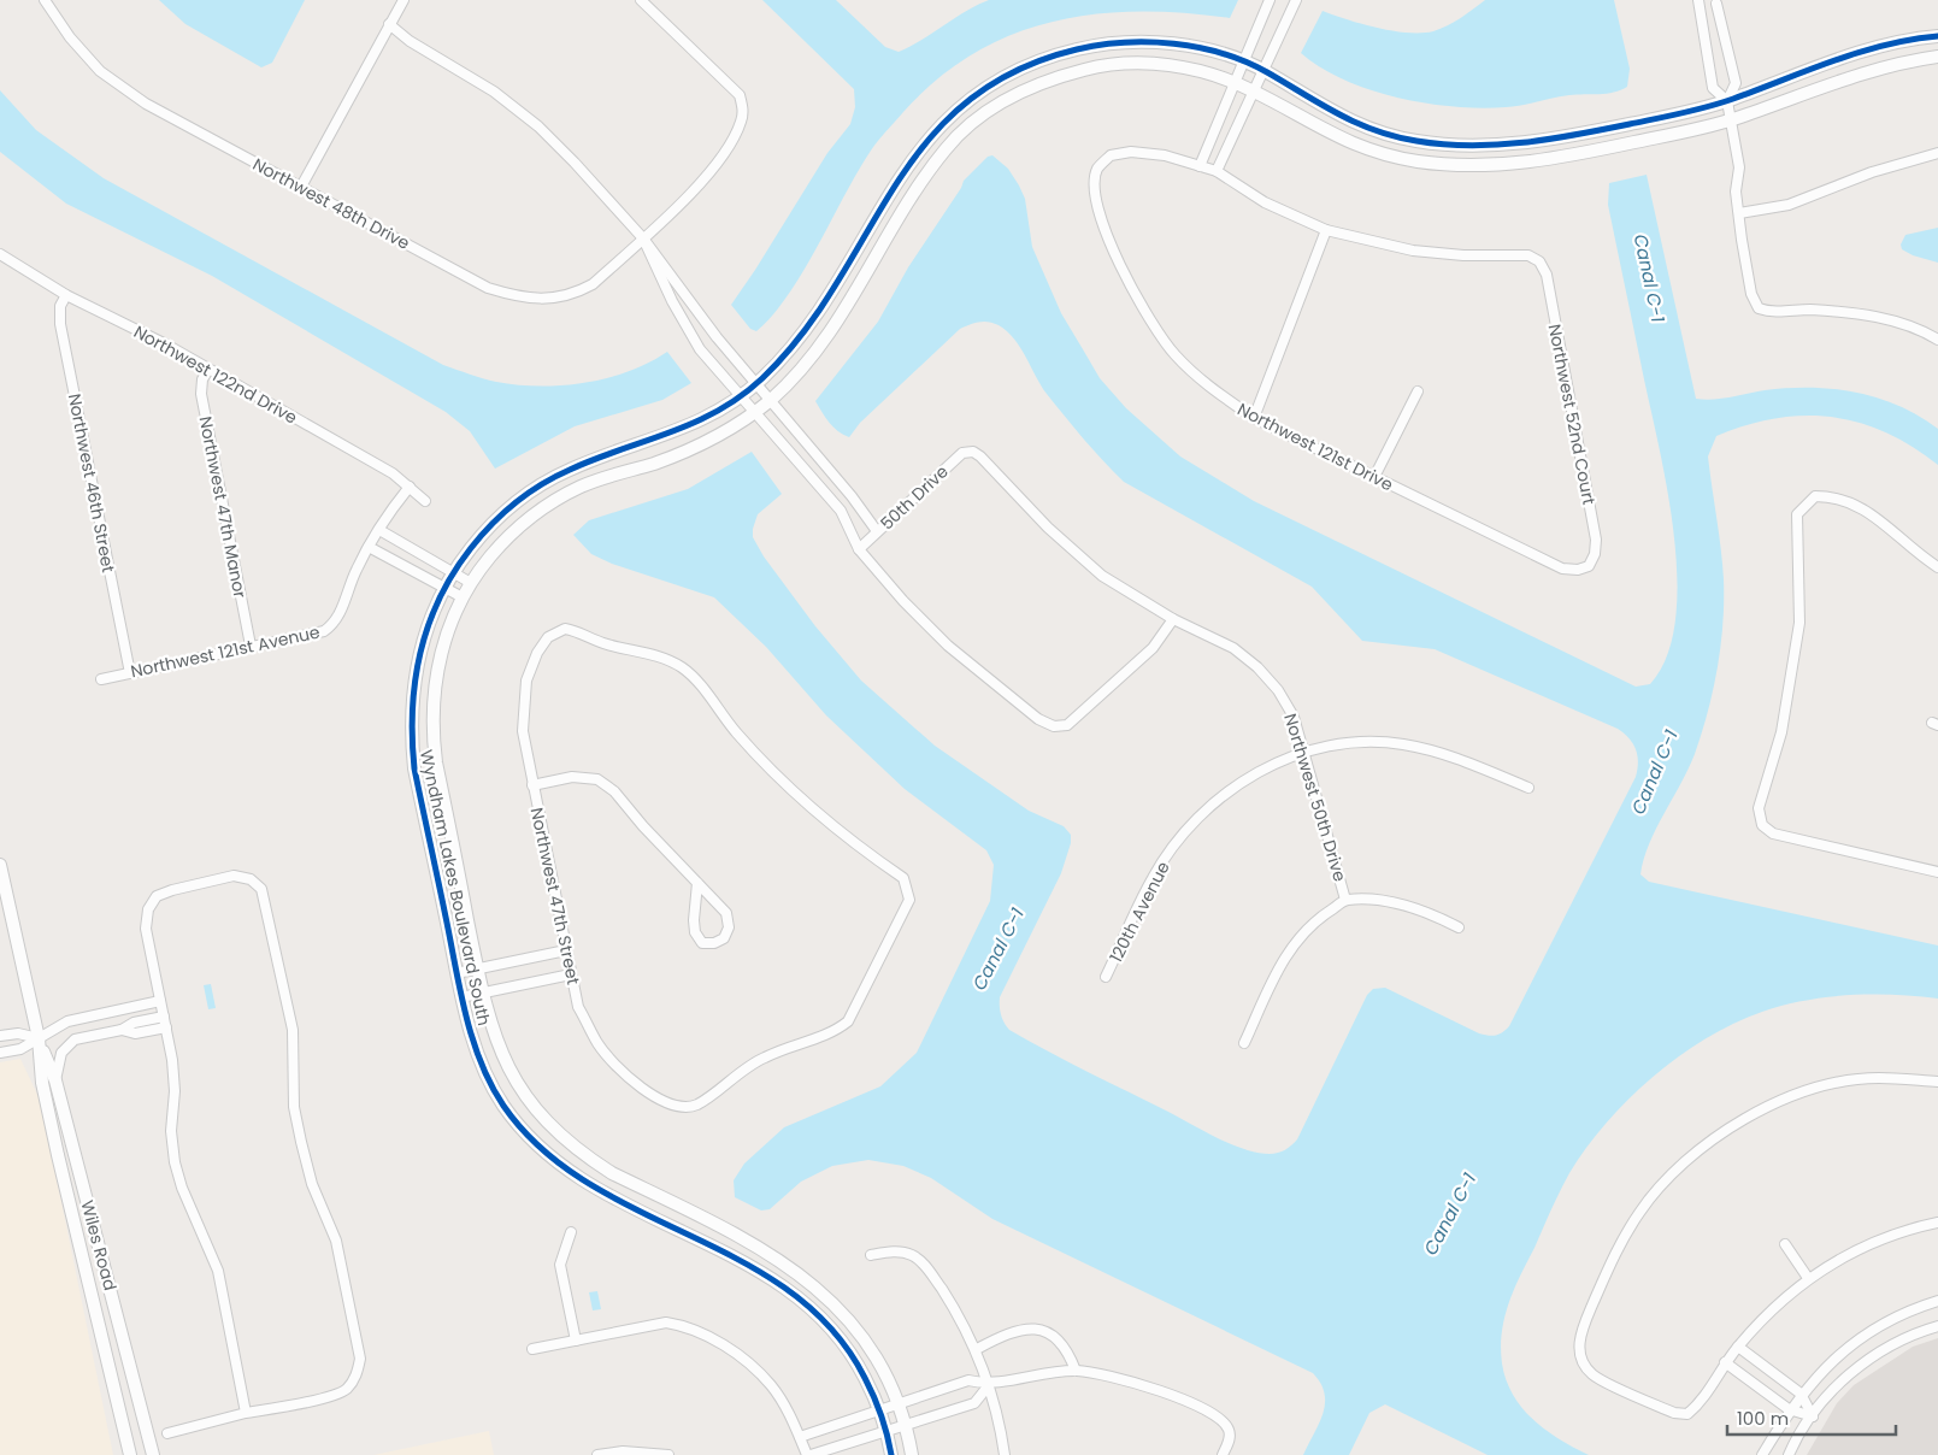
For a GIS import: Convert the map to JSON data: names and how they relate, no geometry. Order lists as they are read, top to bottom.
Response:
{
  "streets": {
    "street": [
      "Northwest 48th Drive",
      "Northwest 122nd Drive",
      "Northwest 52nd Court",
      "Northwest 121st Drive",
      "Northwest 46th Street",
      "50th Drive",
      "Northwest 47th Manor",
      "Northwest 121st Avenue",
      "Northwest 50th Drive",
      "Wyndham Lakes Boulevard South",
      "Northwest 47th Street",
      "120th Avenue",
      "Wiles Road"
    ]
  },
  "crossings": [
    ["Northwest 122nd Drive", "Northwest 46th Street"],
    ["Northwest 122nd Drive", "Northwest 47th Manor"],
    ["Northwest 122nd Drive", "Northwest 121st Avenue"],
    ["Northwest 52nd Court", "Northwest 121st Drive"],
    ["Northwest 46th Street", "Northwest 121st Avenue"],
    ["50th Drive", "Northwest 50th Drive"],
    ["Northwest 47th Manor", "Northwest 121st Avenue"],
    ["Northwest 50th Drive", "120th Avenue"]
  ],
  "water": ["Canal C-1"],
  "scale_bar": "100 m"
}
